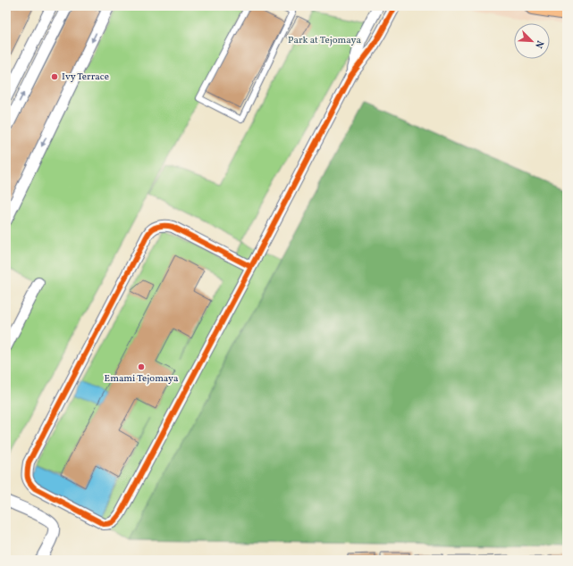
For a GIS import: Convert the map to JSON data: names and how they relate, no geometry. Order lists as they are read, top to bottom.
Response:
{
  "parks": ["Park at Tejomaya"],
  "places": ["Ivy Terrace", "Emami Tejomaya"],
  "north": "bottom right"
}
